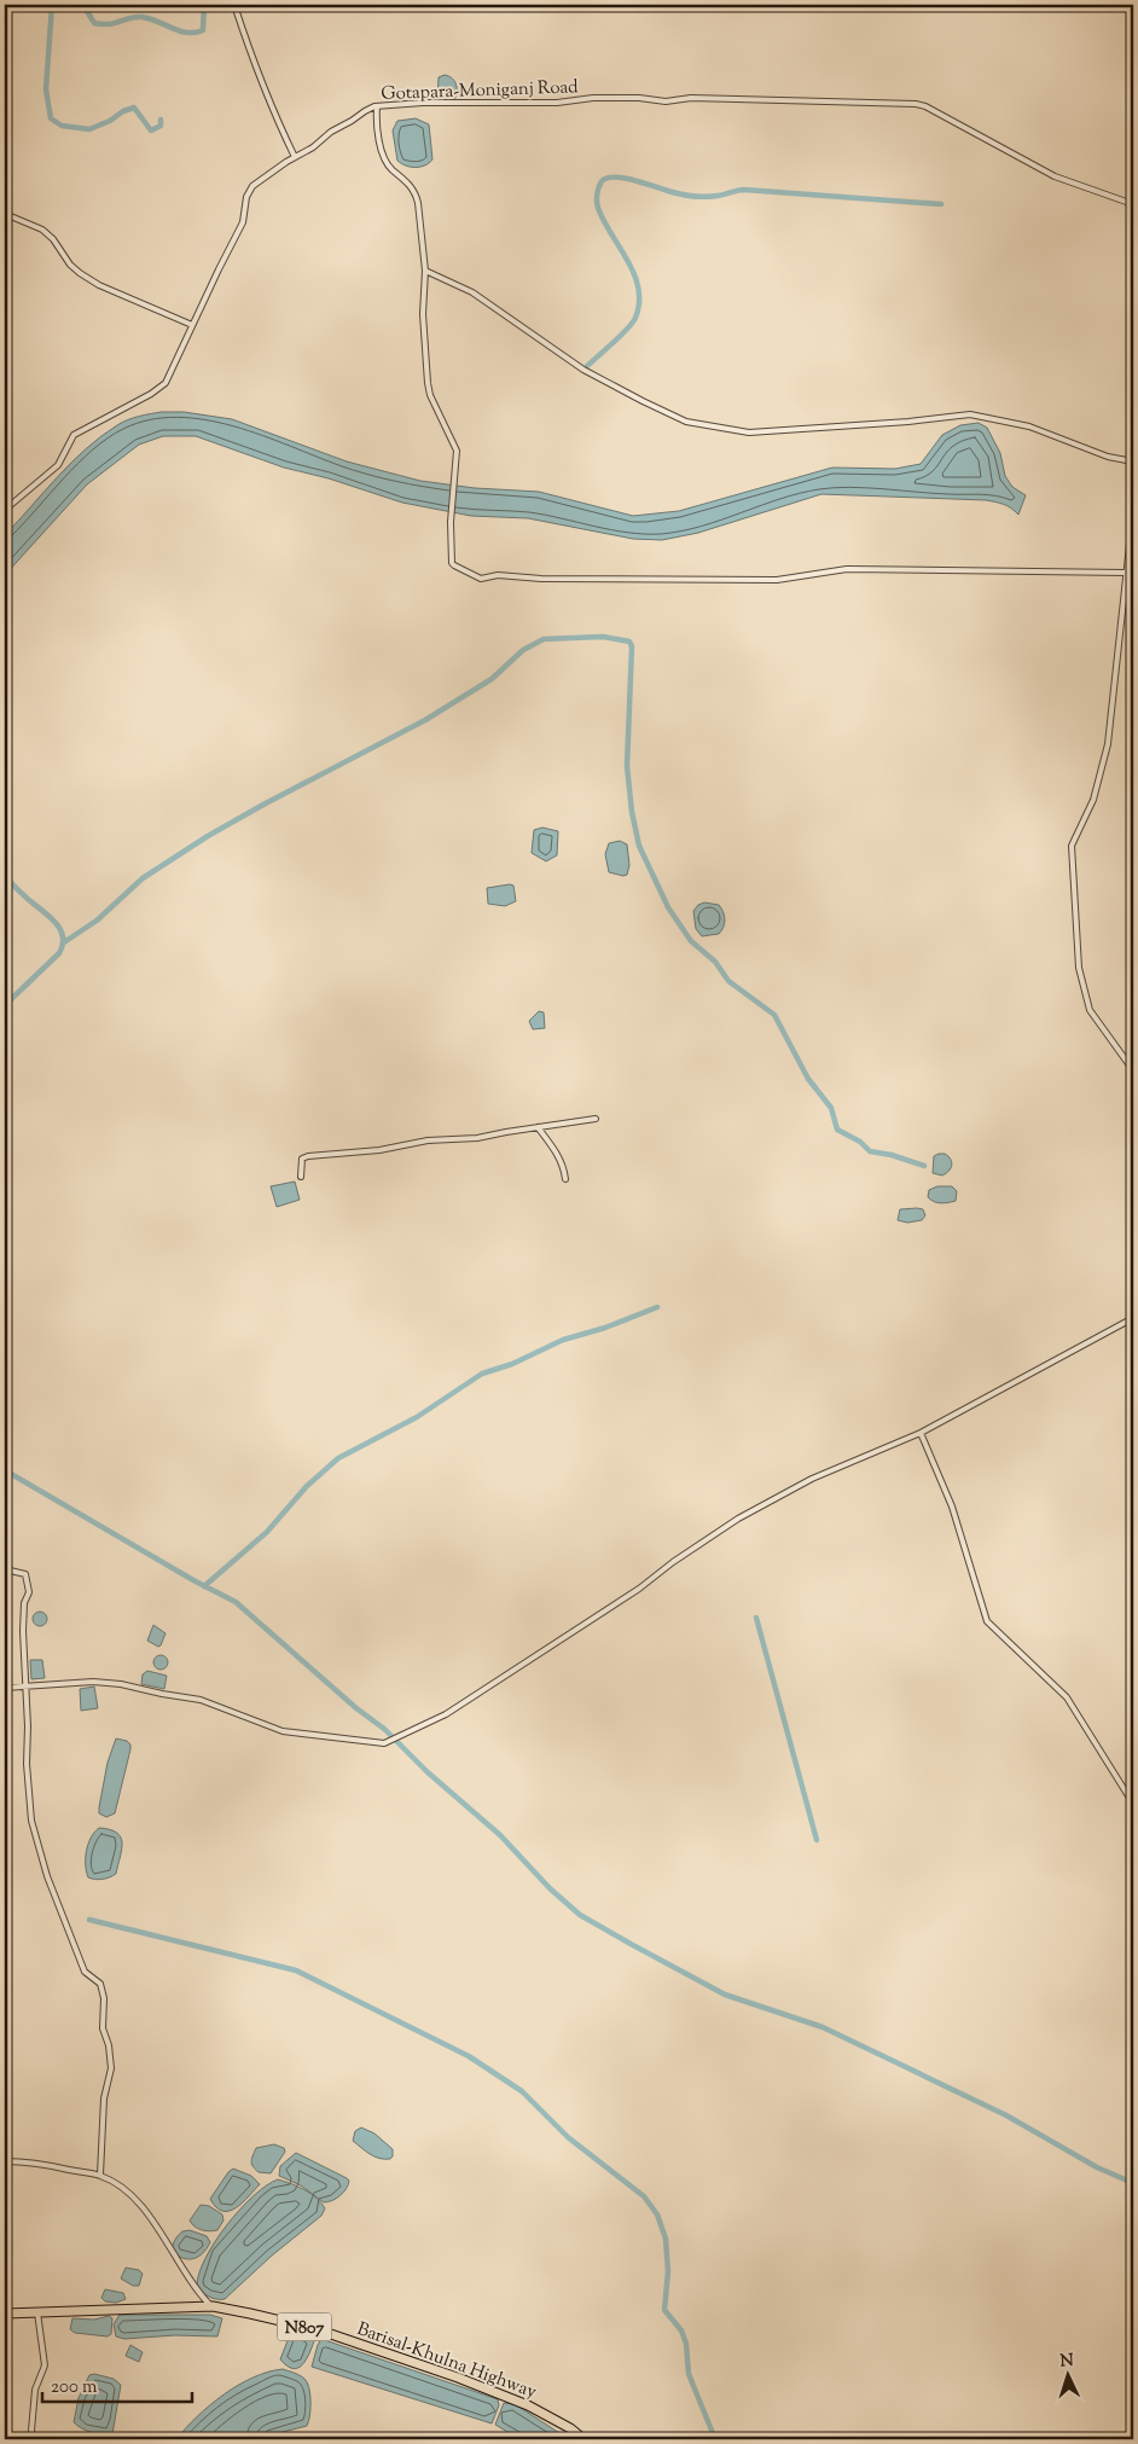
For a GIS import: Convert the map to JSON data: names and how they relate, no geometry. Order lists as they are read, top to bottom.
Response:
{
  "streets": {
    "highway": ["N807", "Barisal-Khulna Highway"],
    "street": ["Gotapara-Moniganj Road"]
  },
  "scale_bar": "200 m",
  "north": "top"
}
